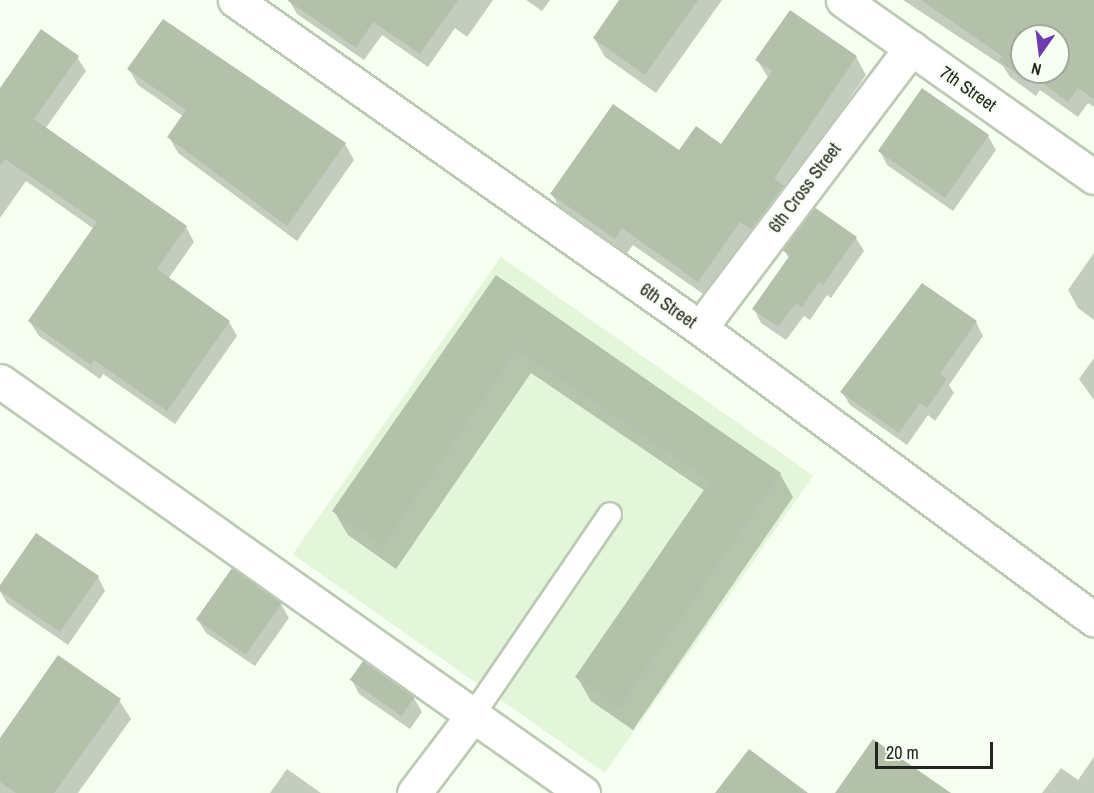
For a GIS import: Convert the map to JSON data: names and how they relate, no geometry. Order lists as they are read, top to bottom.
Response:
{
  "streets": {
    "street": ["7th Street", "6th Cross Street", "6th Street"]
  },
  "crossings": [
    ["7th Street", "6th Cross Street"],
    ["6th Cross Street", "6th Street"]
  ],
  "scale_bar": "20 m",
  "north": "bottom"
}
